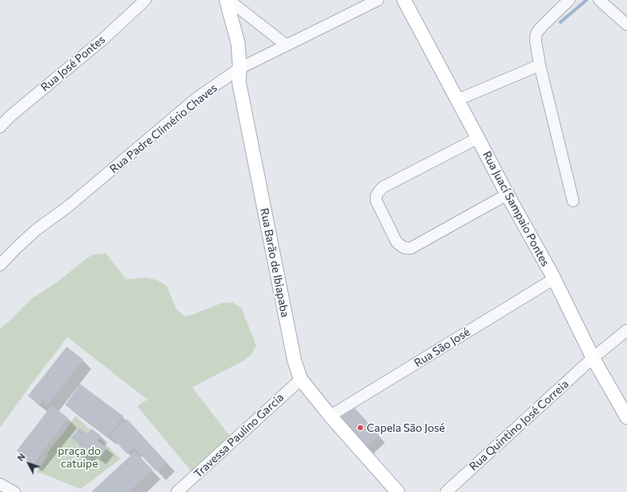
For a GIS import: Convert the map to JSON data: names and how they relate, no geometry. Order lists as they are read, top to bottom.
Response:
{
  "streets": {
    "main road": ["Rua Juací Sampaio Pontes", "Rua Barão de Ibiapaba"],
    "street": [
      "Rua José Pontes",
      "Rua Padre Climério Chaves",
      "Rua São José",
      "Rua Quintino José Correia",
      "Travessa Paulino Garcia"
    ]
  },
  "crossings": [
    ["Rua Padre Climério Chaves", "Rua Barão de Ibiapaba"],
    ["Rua Juací Sampaio Pontes", "Rua São José"],
    ["Rua Juací Sampaio Pontes", "Rua Quintino José Correia"],
    ["Rua Barão de Ibiapaba", "Rua São José"],
    ["Rua Barão de Ibiapaba", "Travessa Paulino Garcia"]
  ],
  "parks": ["praça do catuipe"],
  "places": ["Capela São José"],
  "north": "top left"
}
